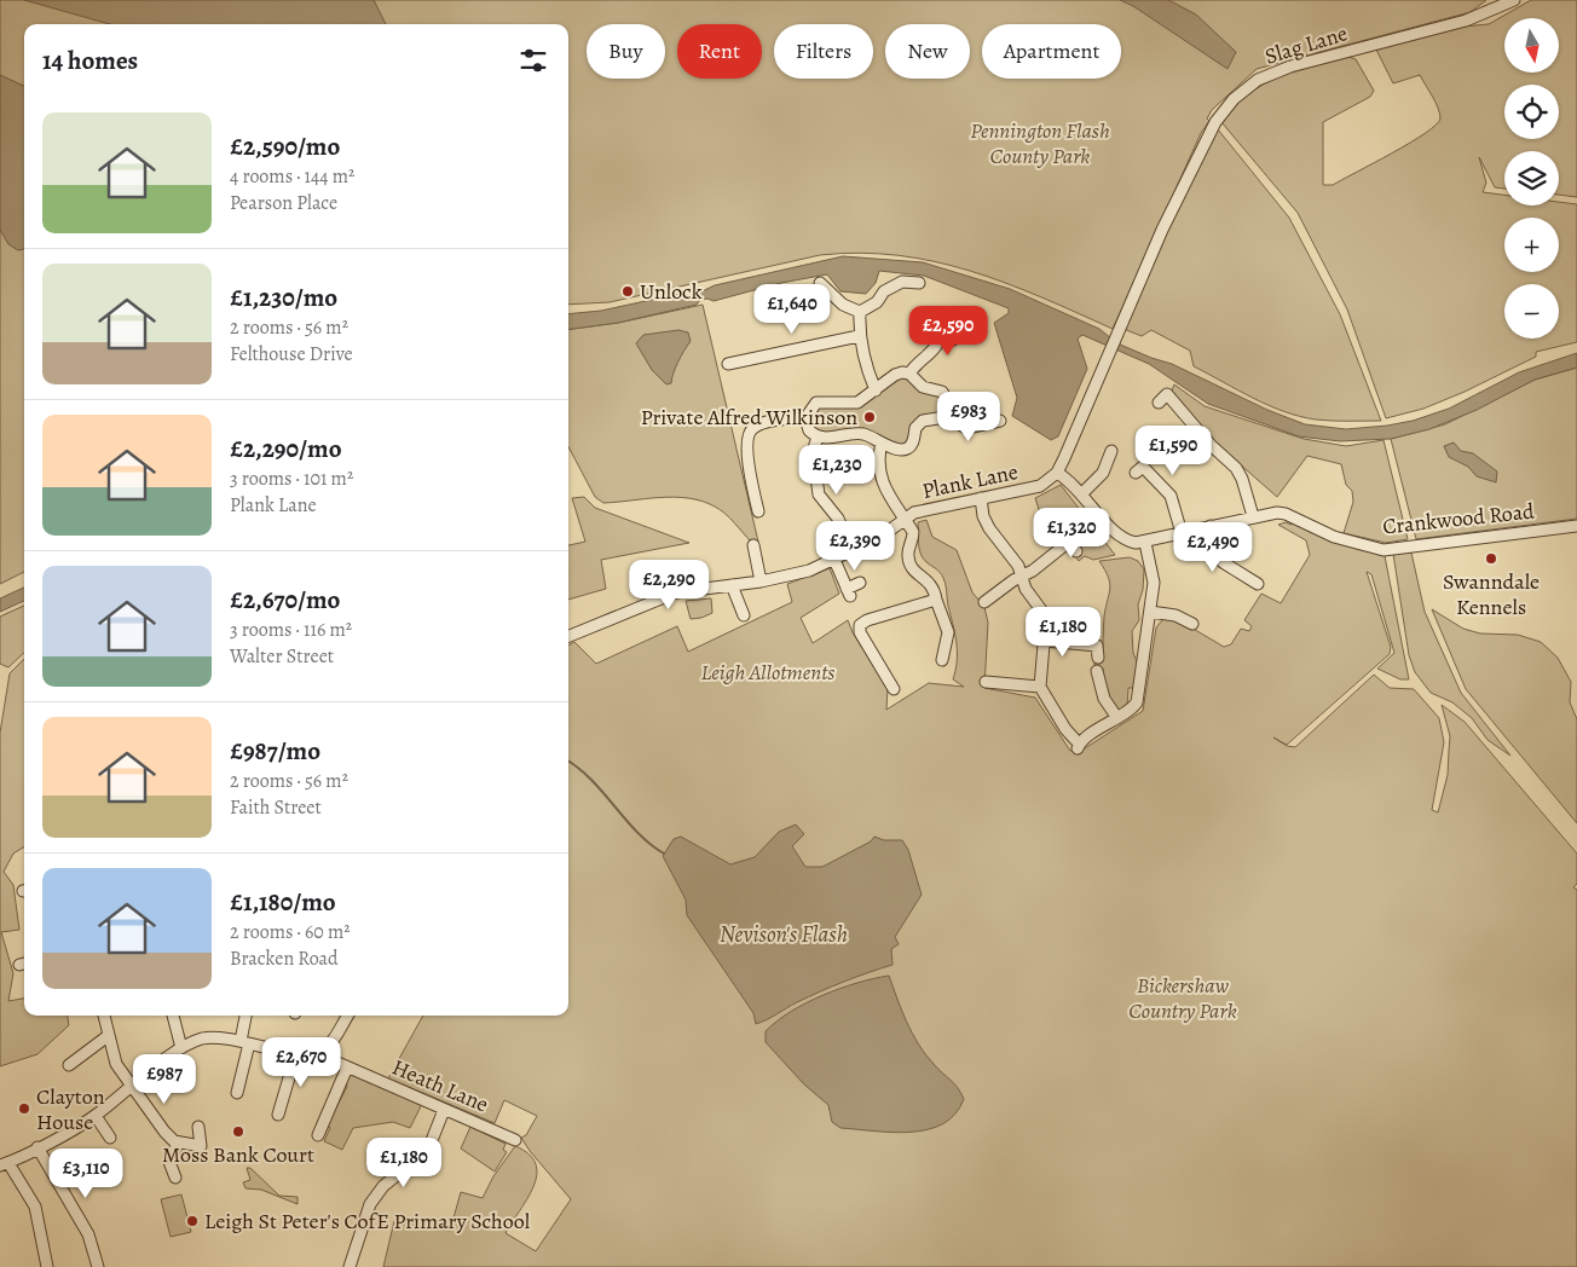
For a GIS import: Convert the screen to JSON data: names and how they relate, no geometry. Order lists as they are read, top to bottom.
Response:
{
  "streets": {
    "street": [
      "Slag Lane",
      "Plank Lane",
      "Crankwood Road",
      "Heath Lane"
    ]
  },
  "crossings": [
    ["Slag Lane", "Plank Lane"]
  ],
  "water": ["Nevison's Flash"],
  "parks": ["Pennington Flash County Park", "Leigh Allotments", "Bickershaw Country Park"],
  "places": [
    "Unlock",
    "Private Alfred Wilkinson",
    "Swanndale Kennels",
    "Clayton House",
    "Moss Bank Court",
    "Leigh St Peter's CofE Primary School"
  ],
  "north": "bottom",
  "page": {
    "map_buttons": ["+", "−"],
    "chip": [
      "Buy",
      "Rent",
      "Filters",
      "New",
      "Apartment"
    ],
    "heading": "14 homes",
    "list": [
      {
        "name": "£2,590/mo",
        "note": "4 rooms · 144 m² · Pearson Place"
      },
      {
        "name": "£1,230/mo",
        "note": "2 rooms · 56 m² · Felthouse Drive"
      },
      {
        "name": "£2,290/mo",
        "note": "3 rooms · 101 m² · Plank Lane"
      },
      {
        "name": "£2,670/mo",
        "note": "3 rooms · 116 m² · Walter Street"
      },
      {
        "name": "£987/mo",
        "note": "2 rooms · 56 m² · Faith Street"
      },
      {
        "name": "£1,180/mo",
        "note": "2 rooms · 60 m² · Bracken Road"
      }
    ],
    "price": [
      "£1,640",
      "£2,590",
      "£983",
      "£1,590",
      "£1,230",
      "£1,320",
      "£2,390",
      "£2,490",
      "£2,290",
      "£1,180",
      "£2,670",
      "£987",
      "£1,180",
      "£3,110"
    ]
  }
}
